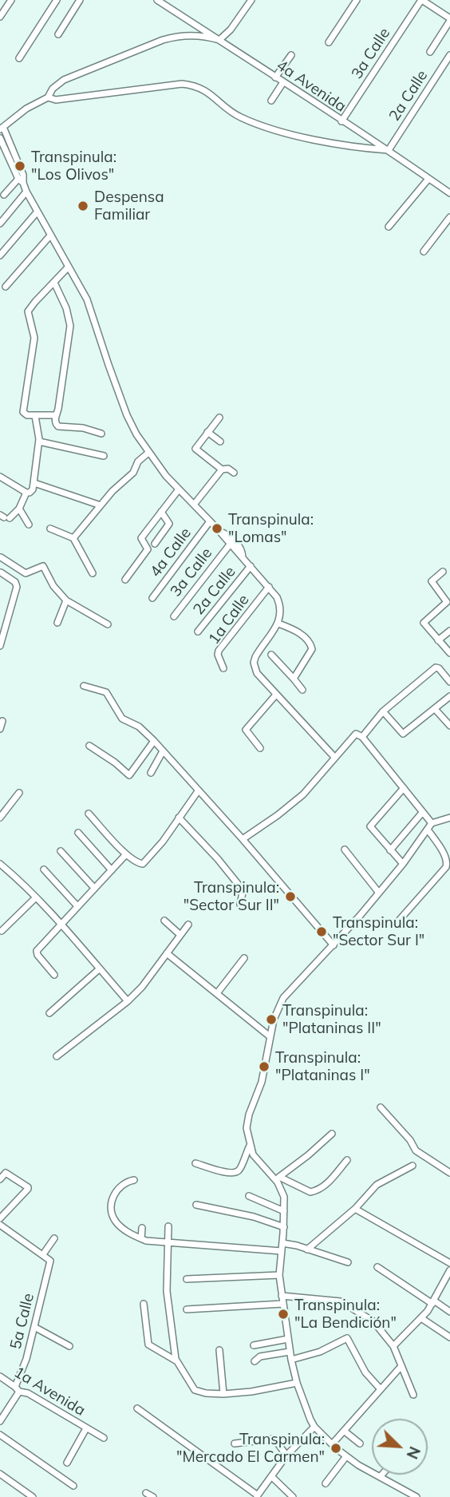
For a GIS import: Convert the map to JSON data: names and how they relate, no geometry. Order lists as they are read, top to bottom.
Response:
{
  "streets": {
    "street": [
      "3a Calle",
      "4a Avenida",
      "2a Calle",
      "4a Calle",
      "1a Calle",
      "5a Calle",
      "1a Avenida"
    ]
  },
  "crossings": [
    ["3a Calle", "4a Avenida"],
    ["4a Avenida", "2a Calle"],
    ["5a Calle", "1a Avenida"]
  ],
  "places": [
    "Transpinula: \"Los Olivos\"",
    "Despensa Familiar",
    "Transpinula: \"Lomas\"",
    "Transpinula: \"Sector Sur II\"",
    "Transpinula: \"Sector Sur I\"",
    "Transpinula: \"Plataninas II\"",
    "Transpinula: \"Plataninas I\"",
    "Transpinula: \"La Bendición\"",
    "Transpinula: \"Mercado El Carmen\""
  ],
  "north": "bottom right"
}
